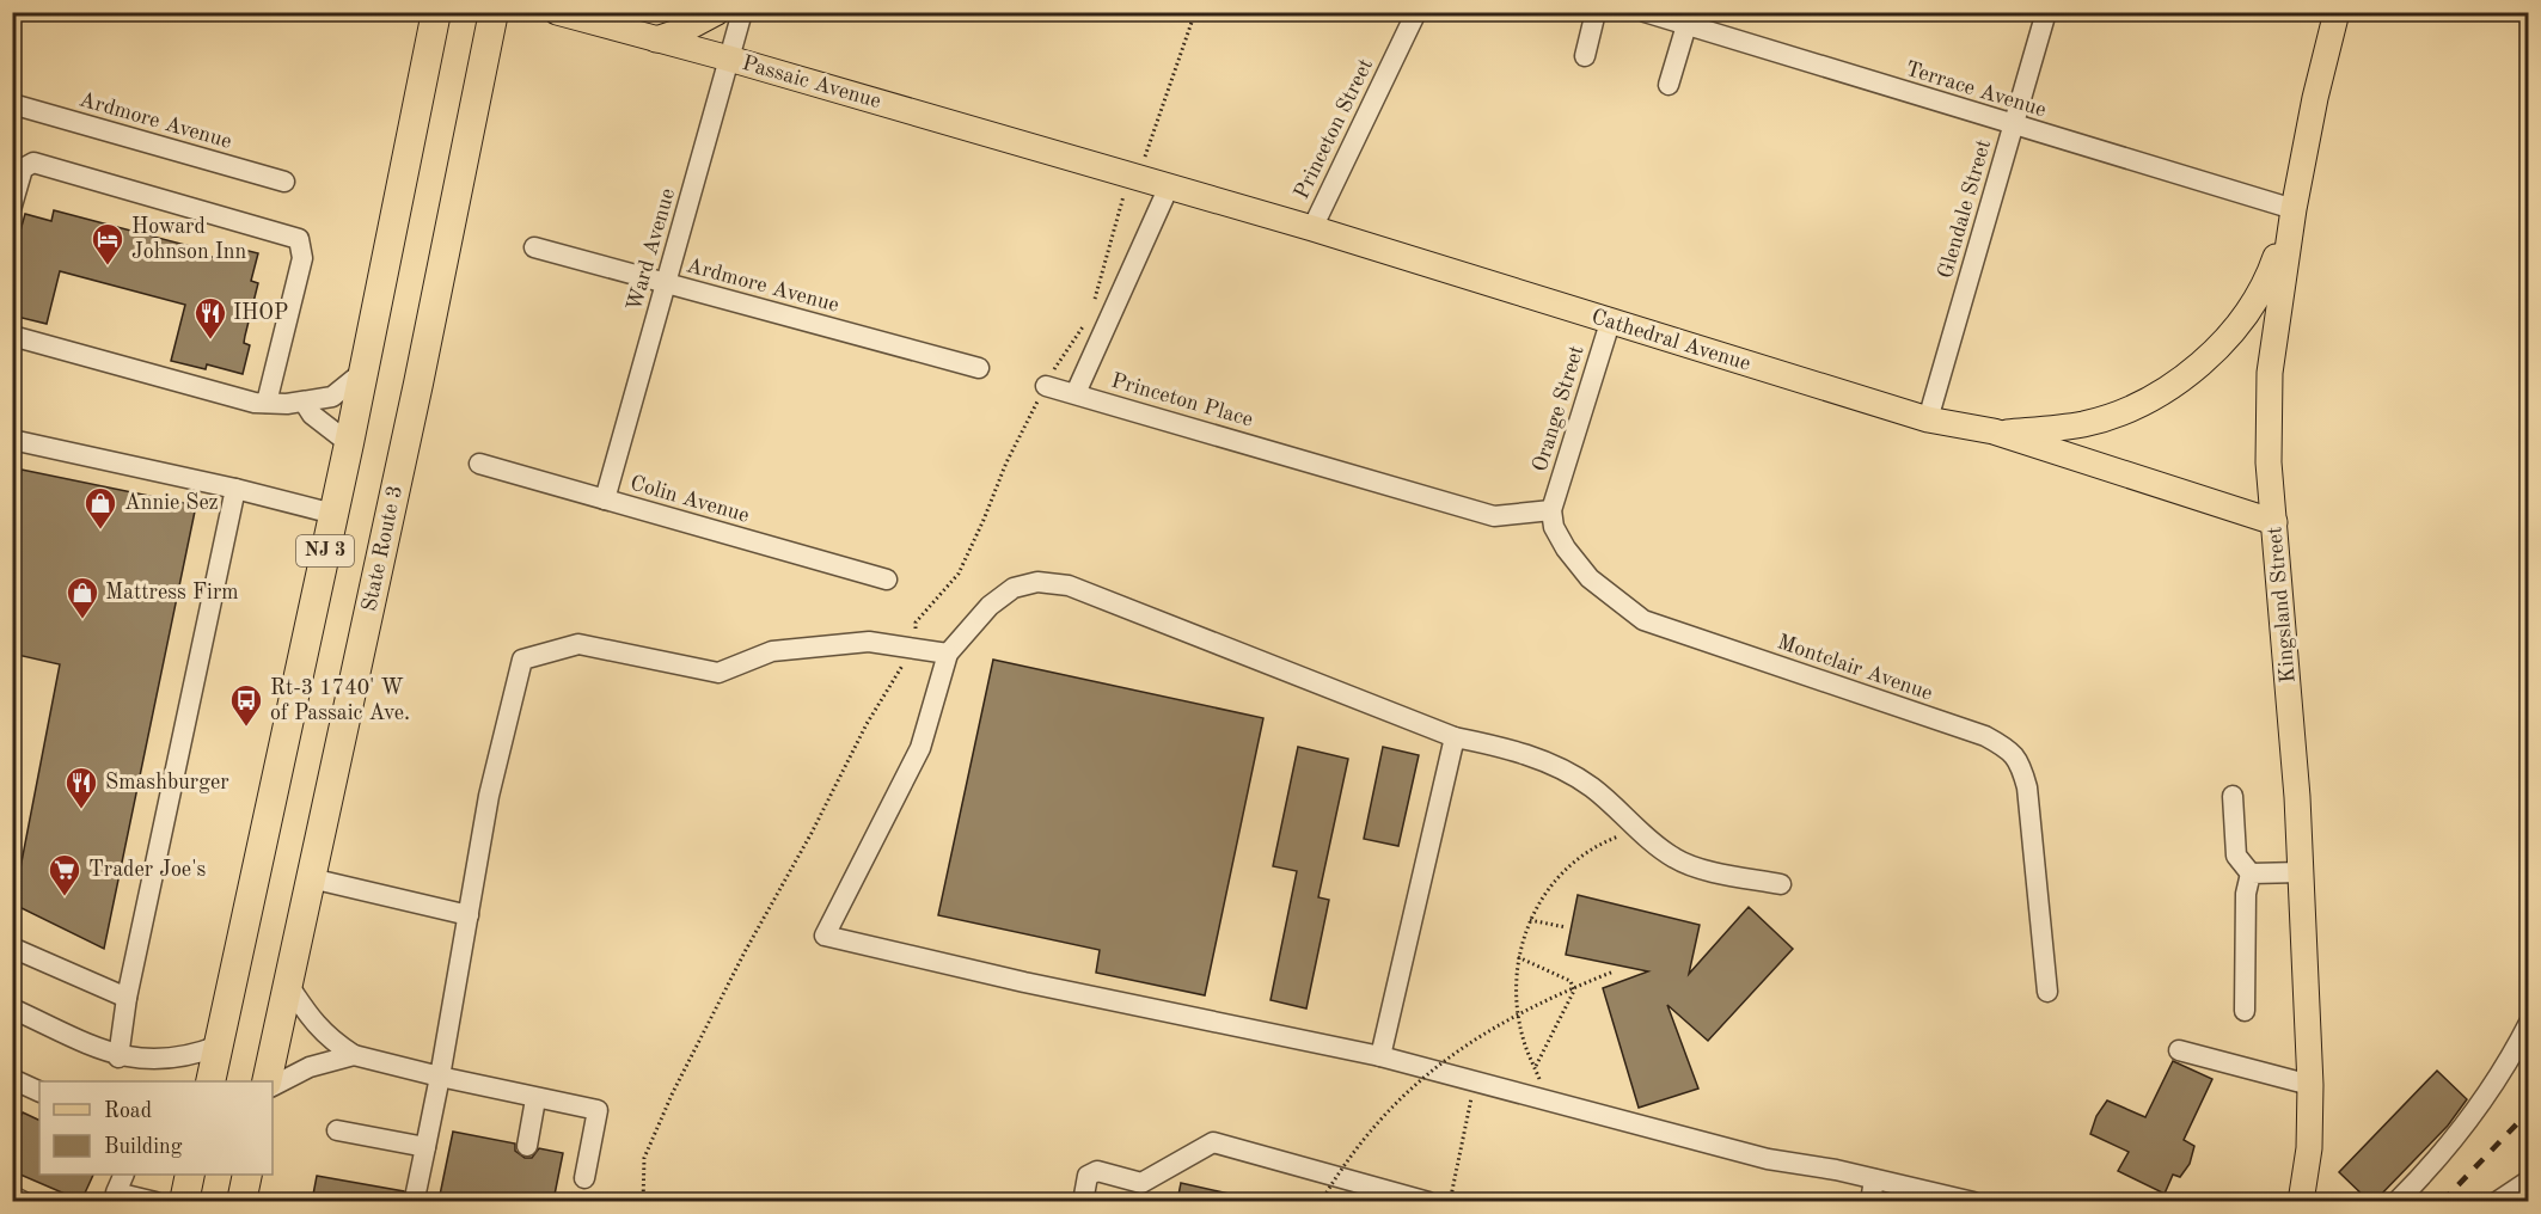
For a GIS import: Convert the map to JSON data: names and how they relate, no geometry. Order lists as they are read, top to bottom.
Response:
{
  "streets": {
    "highway": ["State Route 3", "NJ 3"],
    "main road": ["Passaic Avenue", "Cathedral Avenue", "Kingsland Street"],
    "street": [
      "Terrace Avenue",
      "Ardmore Avenue",
      "Princeton Street",
      "Glendale Street",
      "Ward Avenue",
      "Princeton Place",
      "Orange Street",
      "Colin Avenue",
      "Montclair Avenue"
    ]
  },
  "crossings": [
    ["Passaic Avenue", "Ward Avenue"],
    ["Passaic Avenue", "Cathedral Avenue"],
    ["Terrace Avenue", "Glendale Street"],
    ["Terrace Avenue", "Kingsland Street"],
    ["Ardmore Avenue", "Ward Avenue"],
    ["Princeton Street", "Cathedral Avenue"],
    ["Glendale Street", "Cathedral Avenue"],
    ["Ward Avenue", "Colin Avenue"],
    ["Cathedral Avenue", "Princeton Place"],
    ["Cathedral Avenue", "Orange Street"],
    ["Cathedral Avenue", "Kingsland Street"],
    ["Princeton Place", "Orange Street"],
    ["Princeton Place", "Montclair Avenue"],
    ["Orange Street", "Montclair Avenue"]
  ],
  "places": {
    "hotel": ["Howard Johnson Inn"],
    "restaurant": ["IHOP", "Smashburger"],
    "shop": ["Annie Sez", "Mattress Firm"],
    "bus stop": ["Rt-3 1740' W of Passaic Ave."],
    "supermarket": ["Trader Joe's"]
  },
  "legend": ["Road", "Building"]
}
